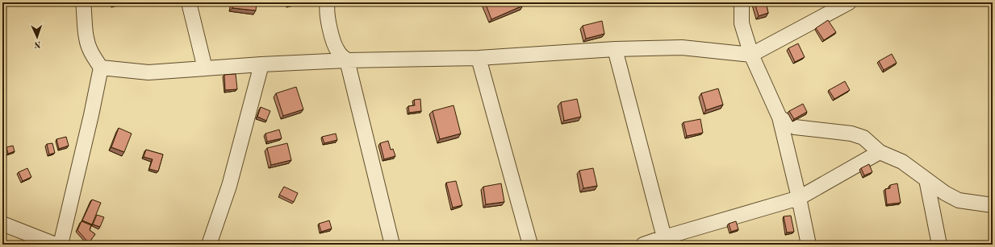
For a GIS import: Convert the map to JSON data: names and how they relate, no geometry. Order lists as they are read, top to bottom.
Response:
{
  "north": "bottom"
}
